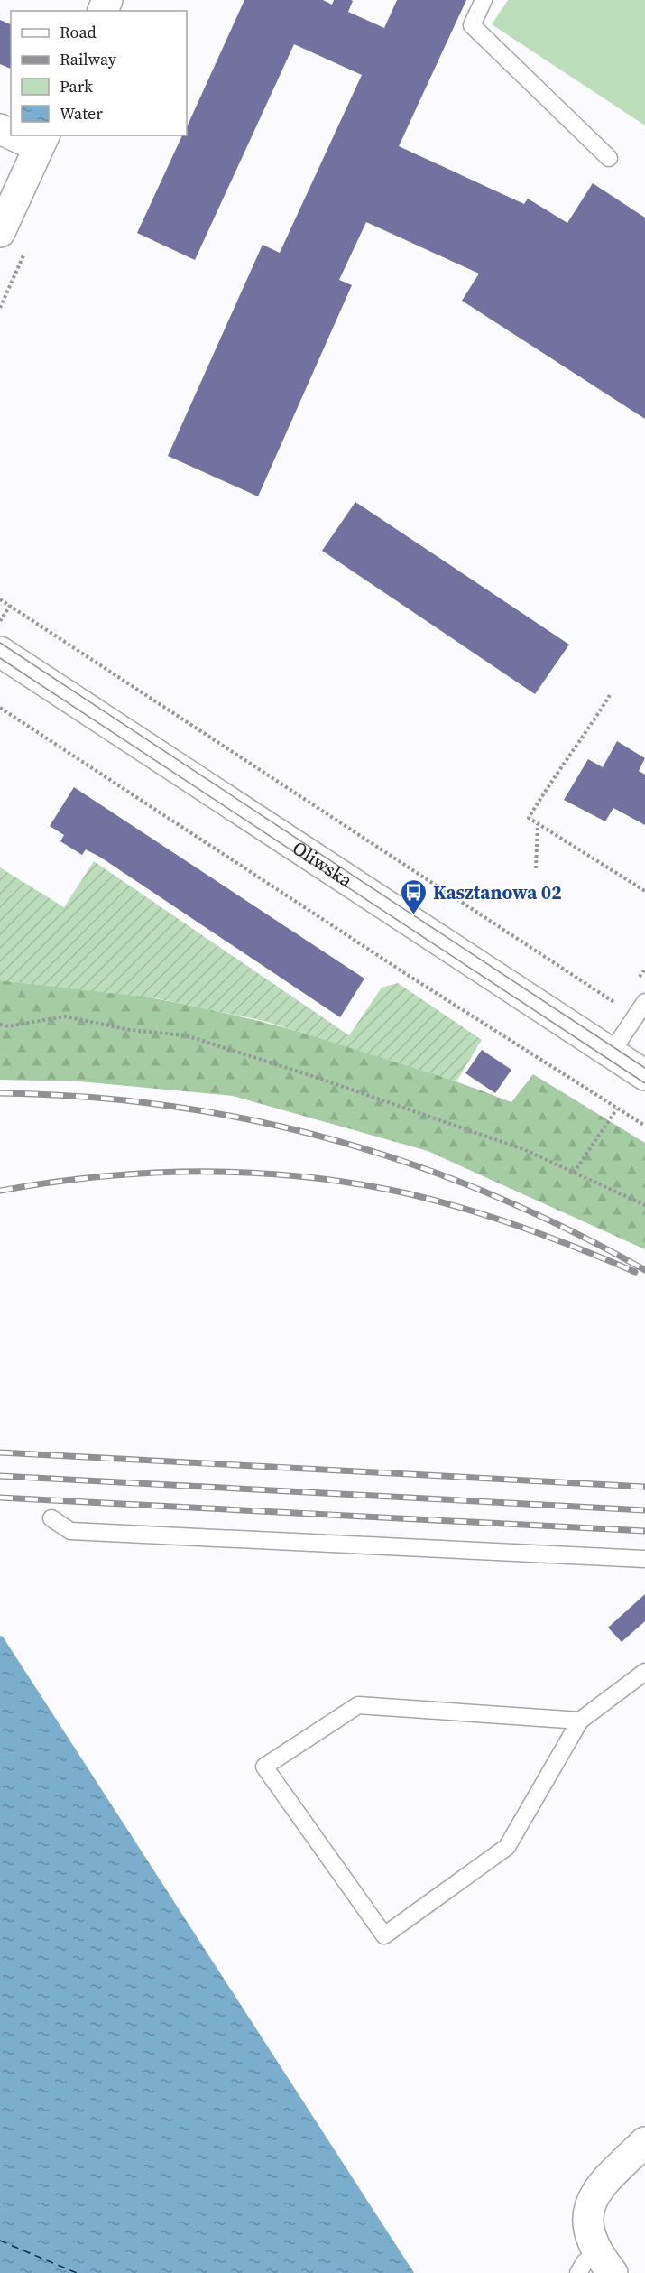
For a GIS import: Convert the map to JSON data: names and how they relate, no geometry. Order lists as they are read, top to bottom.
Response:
{
  "streets": {
    "street": ["Oliwska"]
  },
  "places": {
    "bus stop": ["Kasztanowa 02"]
  },
  "legend": [
    "Road",
    "Railway",
    "Park",
    "Water"
  ]
}
